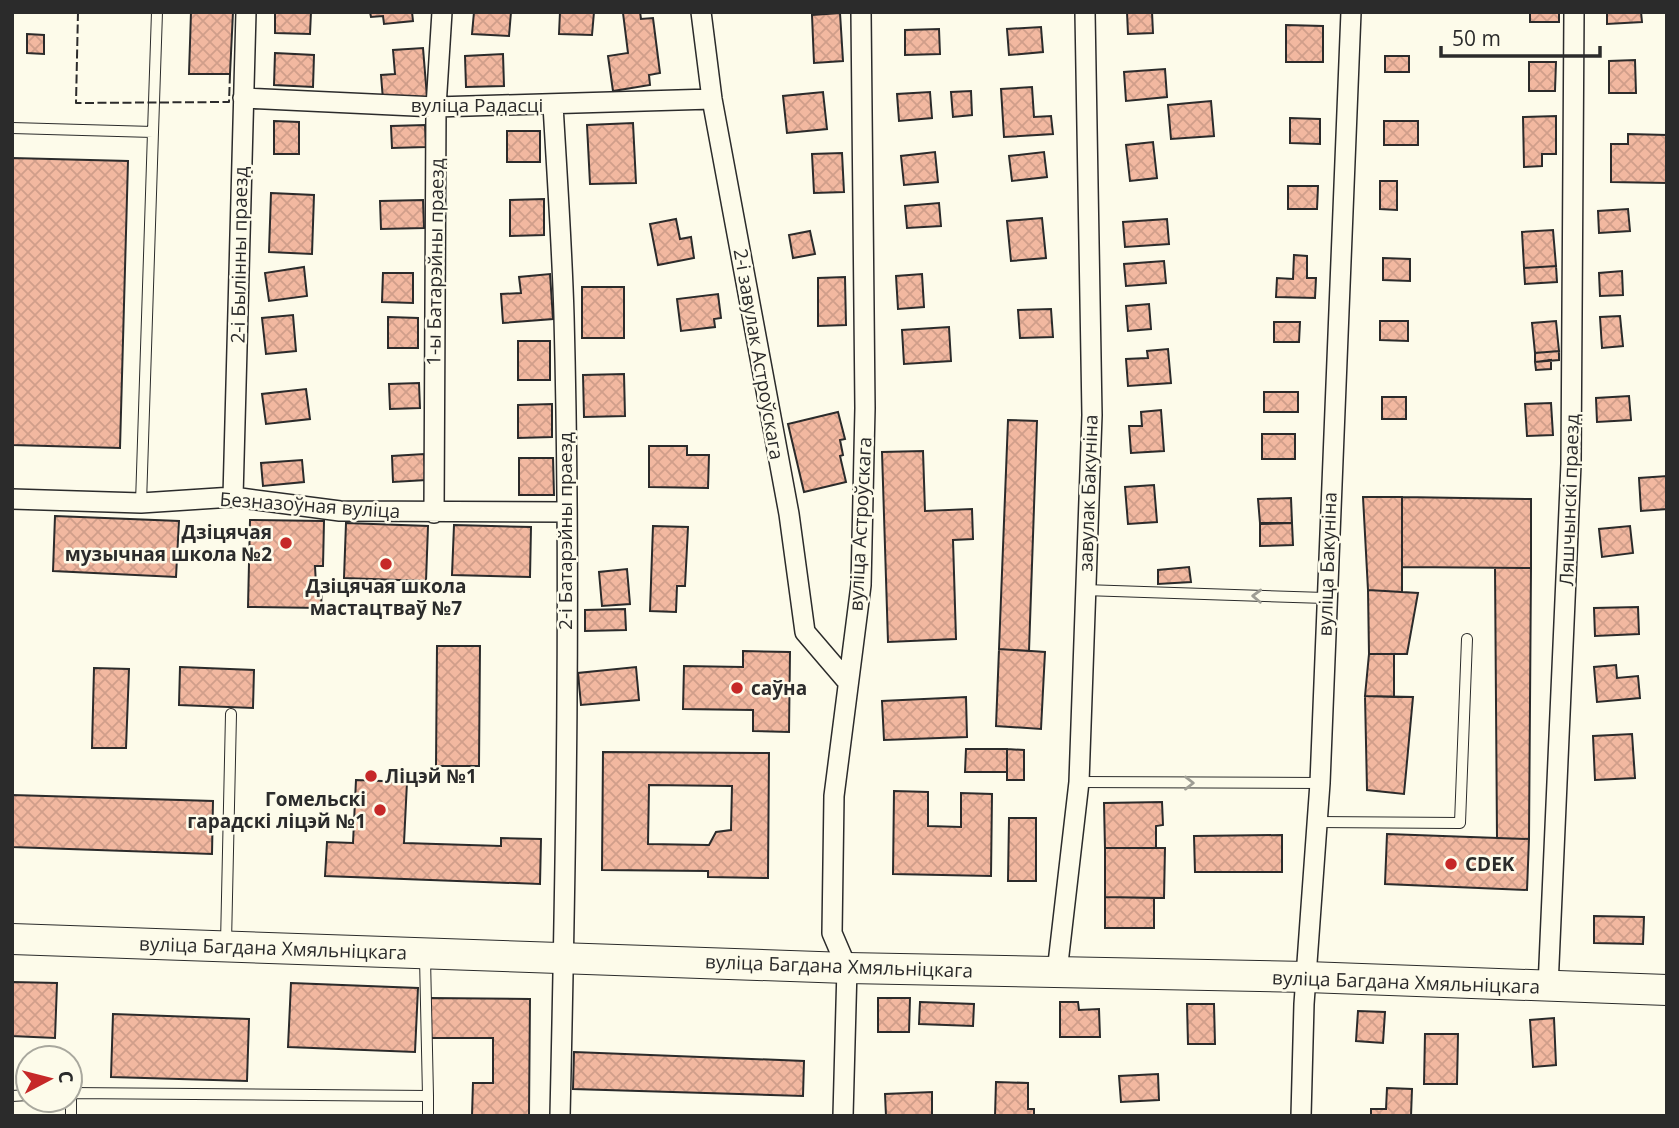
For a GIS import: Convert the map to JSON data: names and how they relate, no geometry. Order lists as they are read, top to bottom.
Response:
{
  "streets": {
    "main road": ["вуліца Багдана Хмяльніцкага"],
    "street": [
      "вуліца Радасці",
      "2-і Былінны праезд",
      "1-ы Батарэйны праезд",
      "2-і завулак Астроўскага",
      "завулак Бакуніна",
      "Ляшчынскі праезд",
      "Безназоўная вуліца",
      "вуліца Астроўскага",
      "2-і Батарэйны праезд",
      "вуліца Бакуніна"
    ]
  },
  "crossings": [
    ["вуліца Радасці", "2-і Былінны праезд"],
    ["вуліца Радасці", "1-ы Батарэйны праезд"],
    ["вуліца Радасці", "2-і завулак Астроўскага"],
    ["вуліца Радасці", "2-і Батарэйны праезд"],
    ["2-і Былінны праезд", "Безназоўная вуліца"],
    ["1-ы Батарэйны праезд", "Безназоўная вуліца"],
    ["2-і завулак Астроўскага", "вуліца Астроўскага"],
    ["завулак Бакуніна", "вуліца Багдана Хмяльніцкага"],
    ["Ляшчынскі праезд", "вуліца Багдана Хмяльніцкага"],
    ["Безназоўная вуліца", "2-і Батарэйны праезд"],
    ["вуліца Астроўскага", "вуліца Багдана Хмяльніцкага"],
    ["2-і Батарэйны праезд", "вуліца Багдана Хмяльніцкага"],
    ["вуліца Бакуніна", "вуліца Багдана Хмяльніцкага"]
  ],
  "places": [
    "Дзіцячая музычная школа №2",
    "Дзіцячая школа мастацтваў №7",
    "саўна",
    "Ліцэй №1",
    "Гомельскі гарадскі ліцэй №1",
    "CDEK"
  ],
  "scale_bar": "50 m",
  "north": "right"
}
